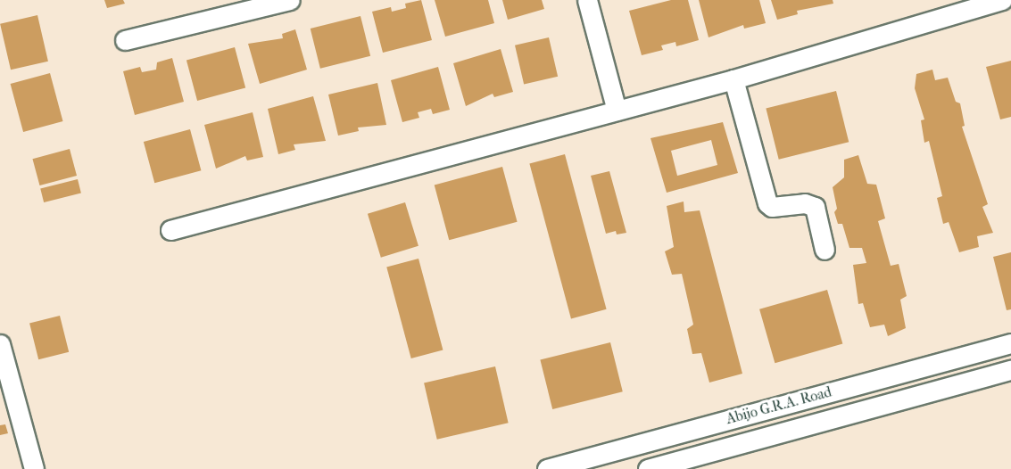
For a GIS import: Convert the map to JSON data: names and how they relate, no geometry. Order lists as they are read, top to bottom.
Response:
{
  "streets": {
    "street": ["Abijo G.R.A. Road"]
  }
}
